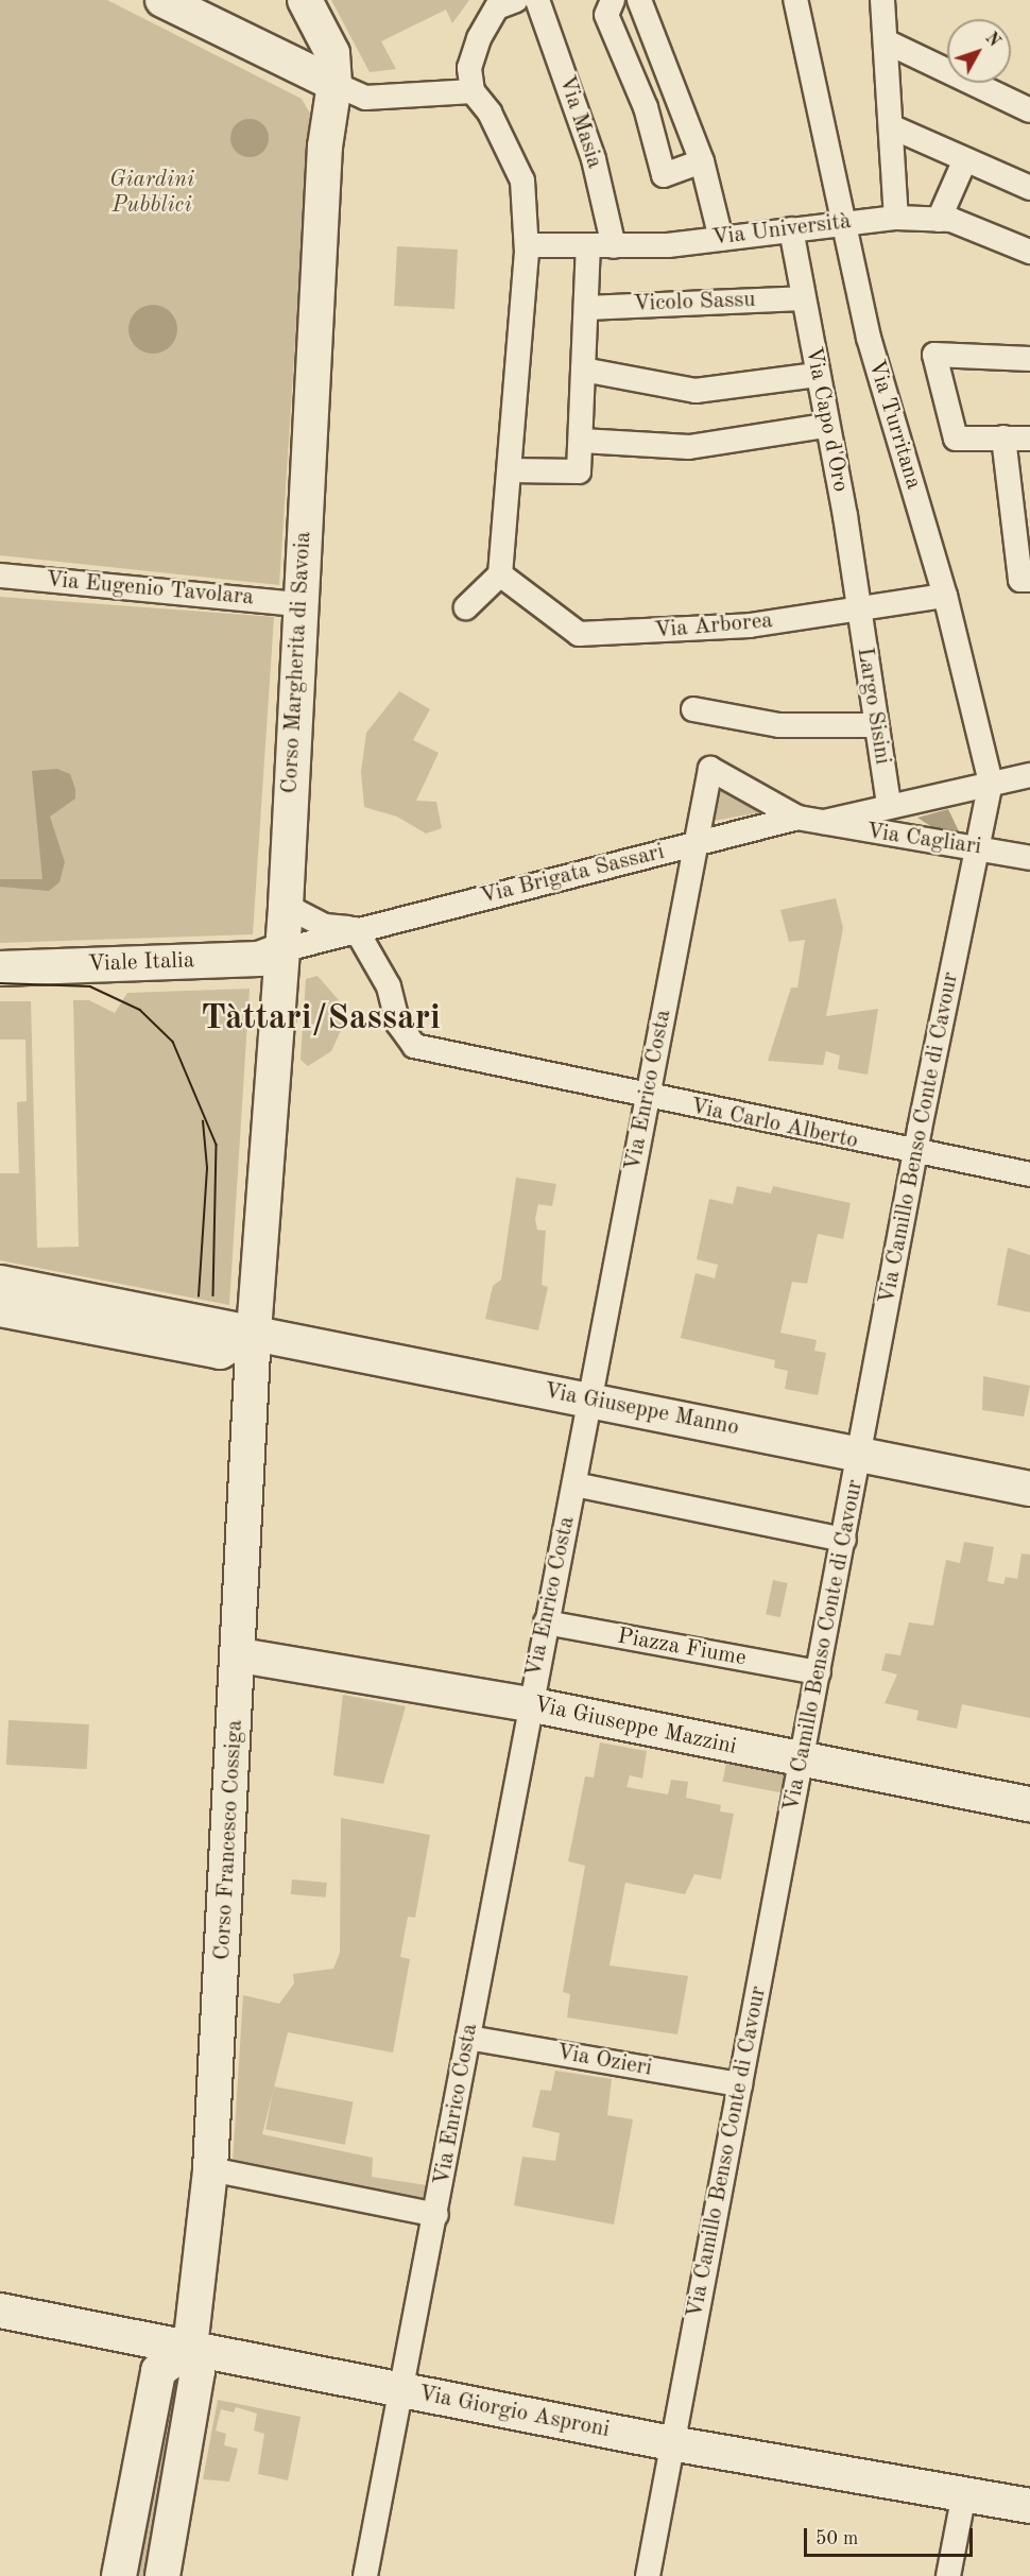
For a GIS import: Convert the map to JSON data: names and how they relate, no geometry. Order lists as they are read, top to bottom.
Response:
{
  "streets": {
    "street": [
      "Via Masia",
      "Via Università",
      "Vicolo Sassu",
      "Via Capo d'Oro",
      "Via Turritana",
      "Via Eugenio Tavolara",
      "Via Arborea",
      "Corso Margherita di Savoia",
      "Largo Sisini",
      "Via Cagliari",
      "Via Brigata Sassari",
      "Viale Italia",
      "Via Enrico Costa",
      "Via Carlo Alberto",
      "Via Camillo Benso Conte di Cavour",
      "Via Giuseppe Manno",
      "Piazza Fiume",
      "Via Giuseppe Mazzini",
      "Corso Francesco Cossiga",
      "Via Ozieri",
      "Via Giorgio Asproni"
    ]
  },
  "crossings": [
    ["Via Masia", "Via Università"],
    ["Via Università", "Via Capo d'Oro"],
    ["Via Università", "Via Turritana"],
    ["Vicolo Sassu", "Via Capo d'Oro"],
    ["Via Capo d'Oro", "Via Arborea"],
    ["Via Capo d'Oro", "Largo Sisini"],
    ["Via Turritana", "Via Arborea"],
    ["Via Turritana", "Via Cagliari"],
    ["Via Turritana", "Via Brigata Sassari"],
    ["Via Turritana", "Via Camillo Benso Conte di Cavour"],
    ["Via Eugenio Tavolara", "Corso Margherita di Savoia"],
    ["Via Arborea", "Largo Sisini"],
    ["Corso Margherita di Savoia", "Via Brigata Sassari"],
    ["Corso Margherita di Savoia", "Viale Italia"],
    ["Corso Margherita di Savoia", "Via Giuseppe Manno"],
    ["Corso Margherita di Savoia", "Corso Francesco Cossiga"],
    ["Largo Sisini", "Via Brigata Sassari"],
    ["Via Cagliari", "Via Brigata Sassari"],
    ["Via Cagliari", "Via Camillo Benso Conte di Cavour"],
    ["Via Brigata Sassari", "Viale Italia"],
    ["Via Brigata Sassari", "Via Enrico Costa"],
    ["Via Brigata Sassari", "Via Carlo Alberto"],
    ["Via Enrico Costa", "Via Carlo Alberto"],
    ["Via Enrico Costa", "Via Giuseppe Manno"],
    ["Via Enrico Costa", "Piazza Fiume"],
    ["Via Enrico Costa", "Via Giuseppe Mazzini"],
    ["Via Enrico Costa", "Via Ozieri"],
    ["Via Enrico Costa", "Via Giorgio Asproni"],
    ["Via Carlo Alberto", "Via Camillo Benso Conte di Cavour"],
    ["Via Camillo Benso Conte di Cavour", "Via Giuseppe Manno"],
    ["Via Camillo Benso Conte di Cavour", "Piazza Fiume"],
    ["Via Camillo Benso Conte di Cavour", "Via Giuseppe Mazzini"],
    ["Via Camillo Benso Conte di Cavour", "Via Ozieri"],
    ["Via Camillo Benso Conte di Cavour", "Via Giorgio Asproni"],
    ["Via Giuseppe Manno", "Corso Francesco Cossiga"],
    ["Via Giuseppe Mazzini", "Corso Francesco Cossiga"],
    ["Corso Francesco Cossiga", "Via Giorgio Asproni"]
  ],
  "districts": ["Tàttari/Sassari"],
  "parks": ["Giardini Pubblici"],
  "scale_bar": "50 m",
  "north": "top right"
}
